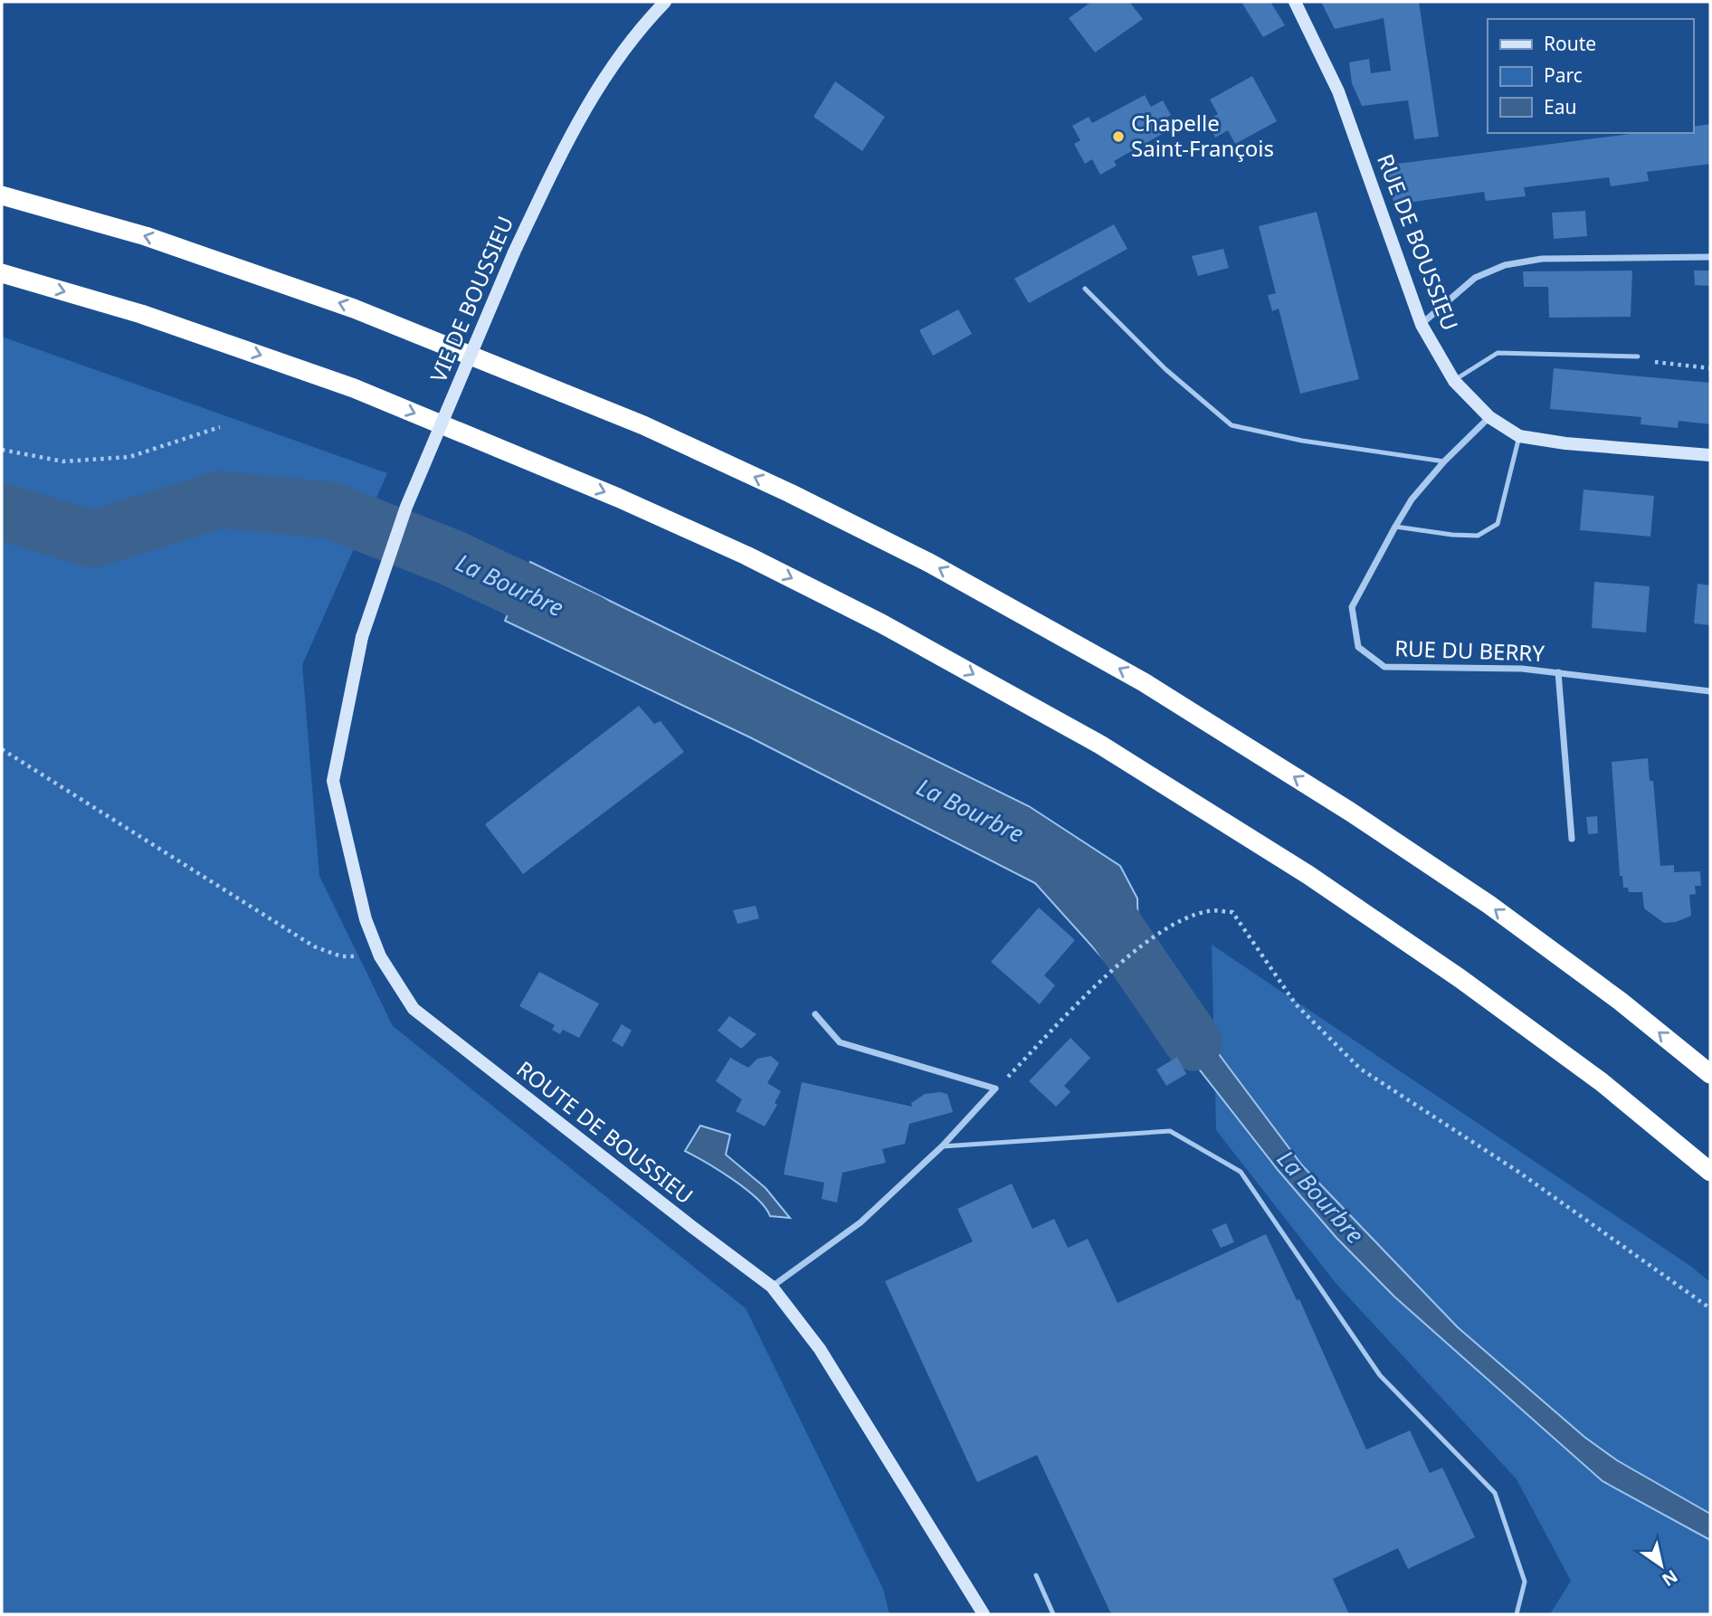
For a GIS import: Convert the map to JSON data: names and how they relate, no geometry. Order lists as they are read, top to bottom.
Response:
{
  "streets": {
    "street": [
      "RUE DE BOUSSIEU",
      "VIE DE BOUSSIEU",
      "RUE DU BERRY",
      "ROUTE DE BOUSSIEU"
    ]
  },
  "crossings": [
    ["RUE DE BOUSSIEU", "RUE DU BERRY"],
    ["VIE DE BOUSSIEU", "ROUTE DE BOUSSIEU"]
  ],
  "water": ["La Bourbre"],
  "places": ["Chapelle Saint-François"],
  "legend": ["Route", "Parc", "Eau"],
  "north": "bottom right"
}
